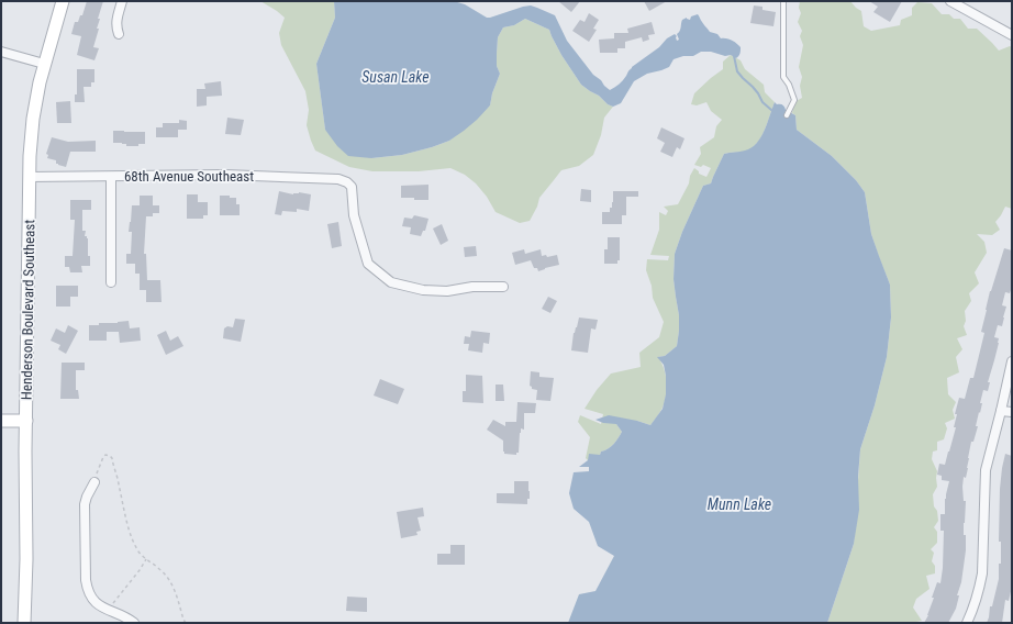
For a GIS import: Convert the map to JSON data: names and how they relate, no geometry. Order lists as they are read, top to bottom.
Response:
{
  "streets": {
    "street": ["68th Avenue Southeast", "Henderson Boulevard Southeast"]
  },
  "crossings": [
    ["68th Avenue Southeast", "Henderson Boulevard Southeast"]
  ],
  "water": ["Susan Lake", "Munn Lake"]
}
